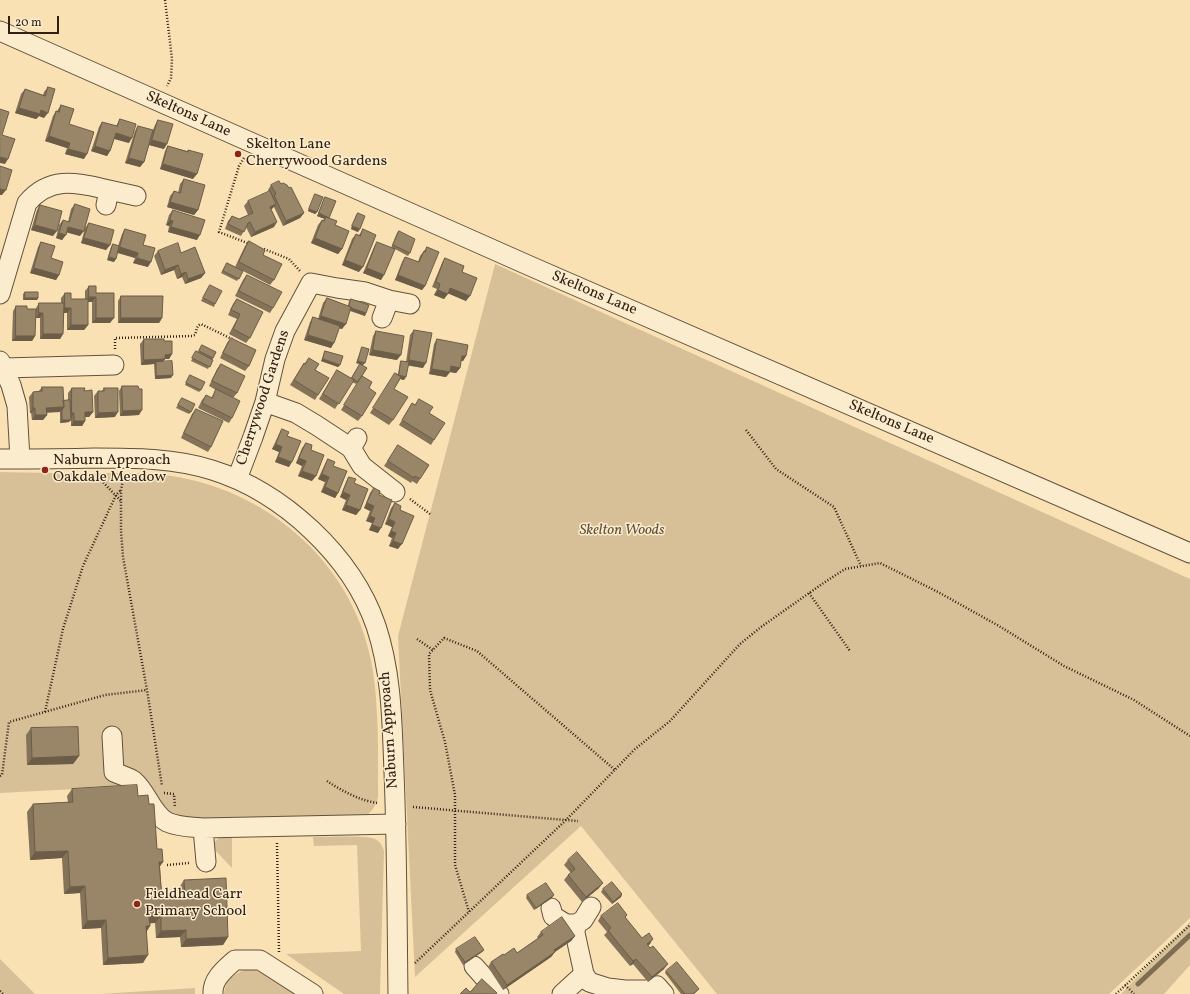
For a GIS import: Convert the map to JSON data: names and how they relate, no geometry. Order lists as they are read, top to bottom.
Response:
{
  "streets": {
    "street": ["Skeltons Lane", "Cherrywood Gardens", "Naburn Approach"]
  },
  "crossings": [
    ["Cherrywood Gardens", "Naburn Approach"]
  ],
  "parks": ["Skelton Woods"],
  "places": ["Skelton Lane Cherrywood Gardens", "Naburn Approach Oakdale Meadow", "Fieldhead Carr Primary School"],
  "scale_bar": "20 m"
}
